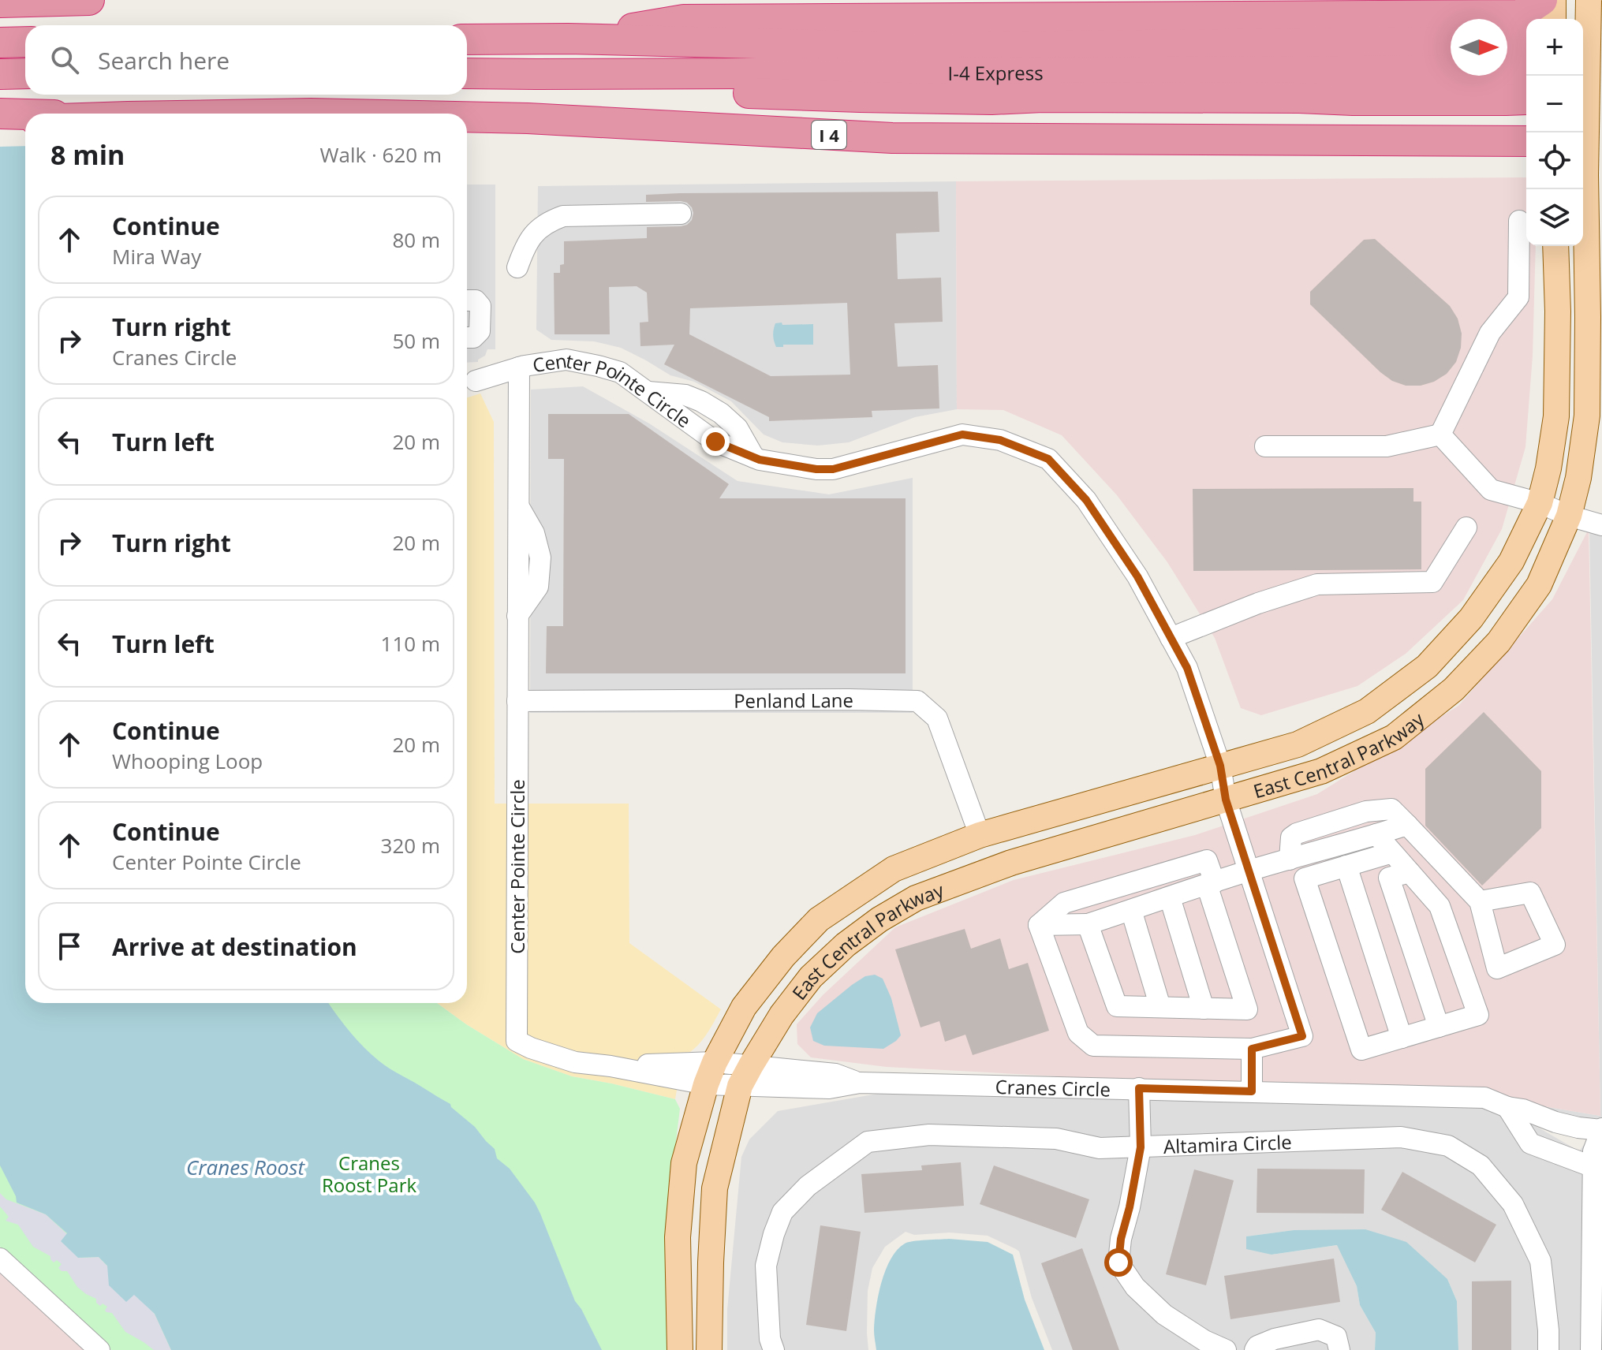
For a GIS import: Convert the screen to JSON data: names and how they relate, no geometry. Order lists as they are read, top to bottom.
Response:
{
  "streets": {
    "highway": ["I-4 Express", "I 4"],
    "main road": ["East Central Parkway"],
    "street": [
      "Center Pointe Circle",
      "Penland Lane",
      "Cranes Circle",
      "Altamira Circle"
    ]
  },
  "crossings": [
    ["Center Pointe Circle", "Penland Lane"],
    ["Center Pointe Circle", "East Central Parkway"],
    ["Center Pointe Circle", "Cranes Circle"],
    ["Penland Lane", "East Central Parkway"],
    ["East Central Parkway", "Cranes Circle"]
  ],
  "water": ["Cranes Roost"],
  "parks": ["Cranes Roost Park"],
  "north": "right",
  "page": {
    "map_buttons": ["+", "−"],
    "search": "Search here",
    "heading": ["8 min", "Walk · 620 m"],
    "list": [
      ["Continue", "Mira Way", "80 m"],
      ["Turn right", "Cranes Circle", "50 m"],
      ["Turn left", "20 m"],
      ["Turn right", "20 m"],
      ["Turn left", "110 m"],
      ["Continue", "Whooping Loop", "20 m"],
      ["Continue", "Center Pointe Circle", "320 m"],
      "Arrive at destination"
    ]
  }
}
